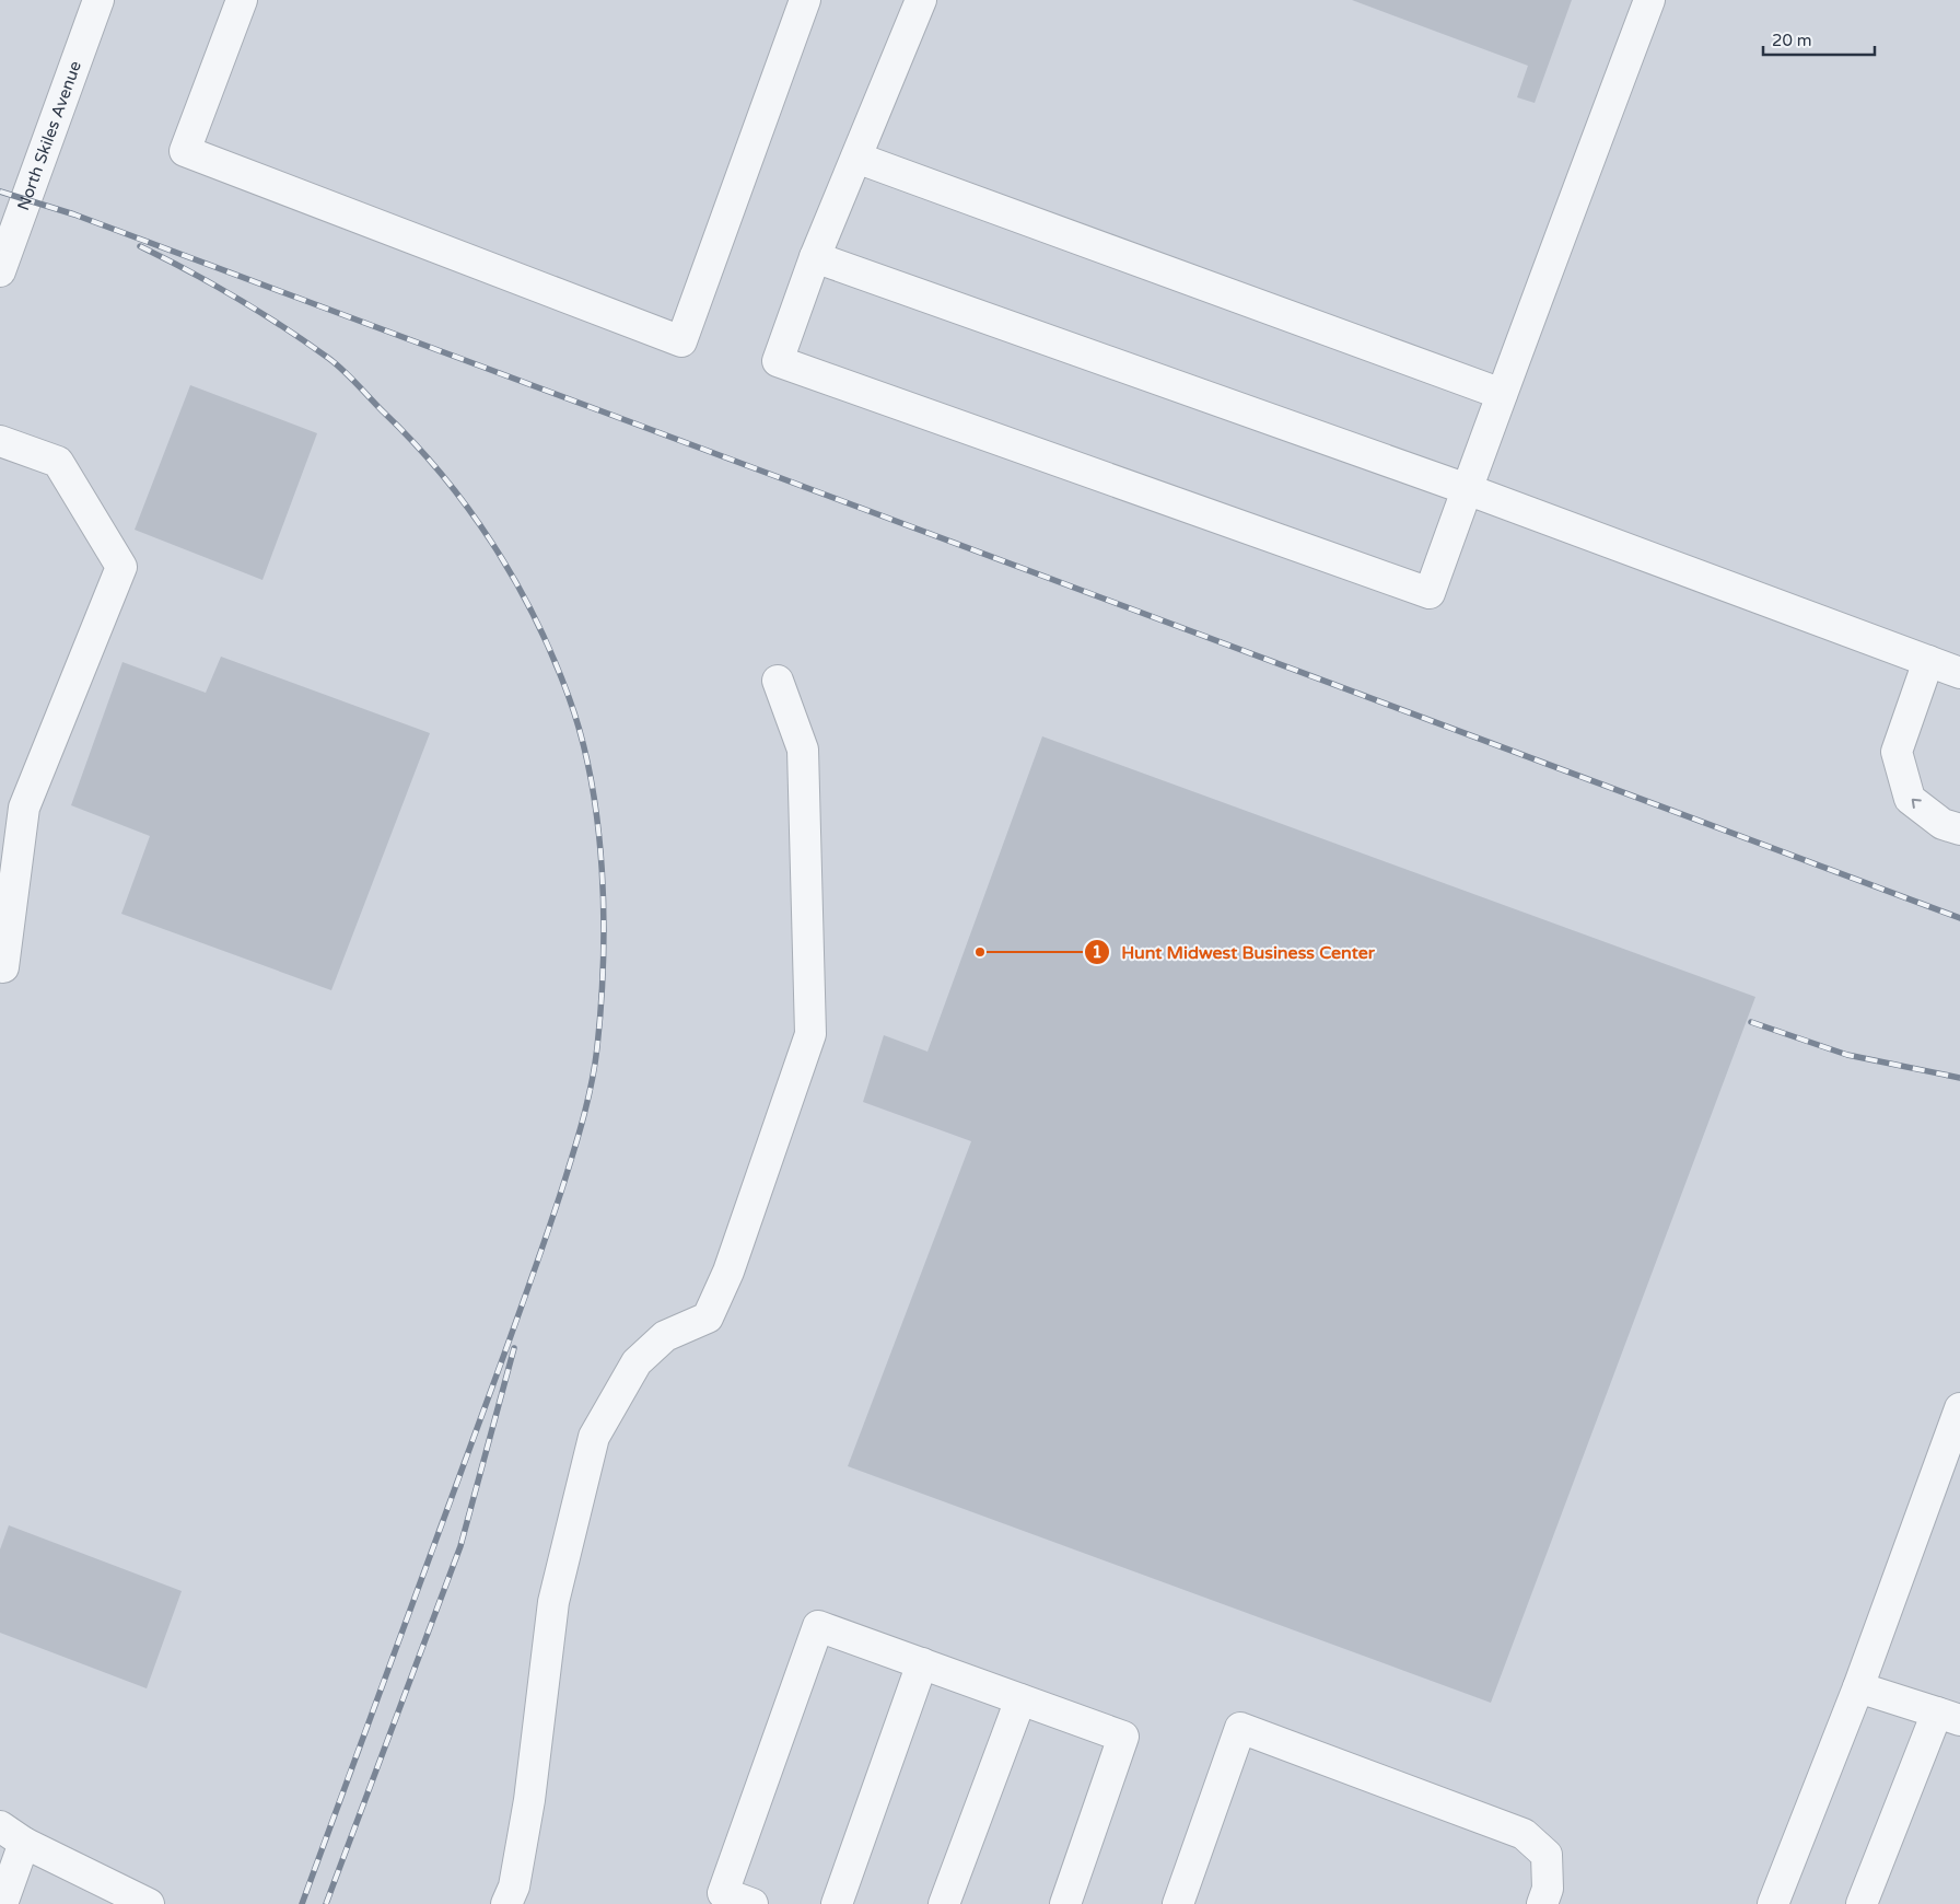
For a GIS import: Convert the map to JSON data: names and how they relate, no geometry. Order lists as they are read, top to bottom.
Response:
{
  "streets": {
    "street": ["North Skiles Avenue"]
  },
  "places": ["Hunt Midwest Business Center"],
  "scale_bar": "20 m"
}
